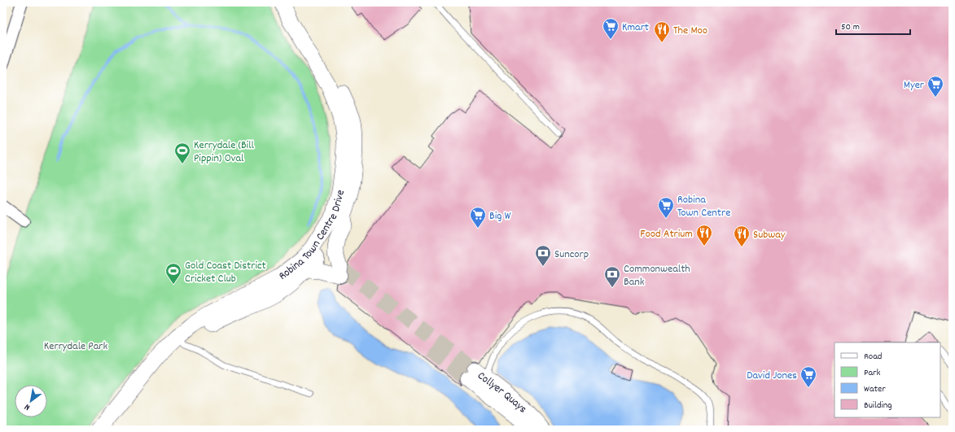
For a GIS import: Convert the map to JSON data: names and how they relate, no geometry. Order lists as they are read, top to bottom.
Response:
{
  "streets": {
    "street": ["Robina Town Centre Drive", "Collyer Quays"]
  },
  "parks": ["Kerrydale Park"],
  "places": {
    "supermarket": [
      "Kmart",
      "Myer",
      "Robina Town Centre",
      "Big W",
      "David Jones"
    ],
    "restaurant": ["The Moo", "Food Atrium", "Subway"],
    "sports": ["Kerrydale (Bill Pippin) Oval", "Gold Coast District Cricket Club"],
    "bank": ["Suncorp", "Commonwealth Bank"]
  },
  "legend": [
    "Road",
    "Park",
    "Water",
    "Building"
  ],
  "scale_bar": "50 m",
  "north": "bottom left"
}
